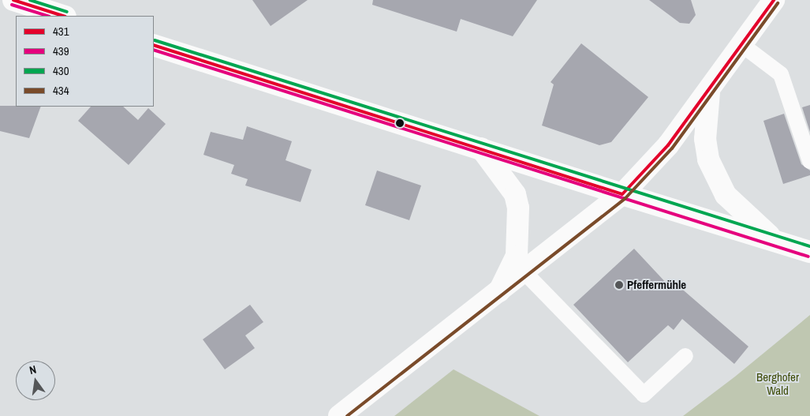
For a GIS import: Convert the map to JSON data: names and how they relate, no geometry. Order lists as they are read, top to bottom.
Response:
{
  "parks": ["Berghofer Wald"],
  "places": ["Pfeffermühle"],
  "lines": [
    "transit line 431",
    "transit line 430",
    "transit line 434",
    "transit line 439"
  ],
  "legend": [
    "431",
    "439",
    "430",
    "434"
  ],
  "north": "top"
}
